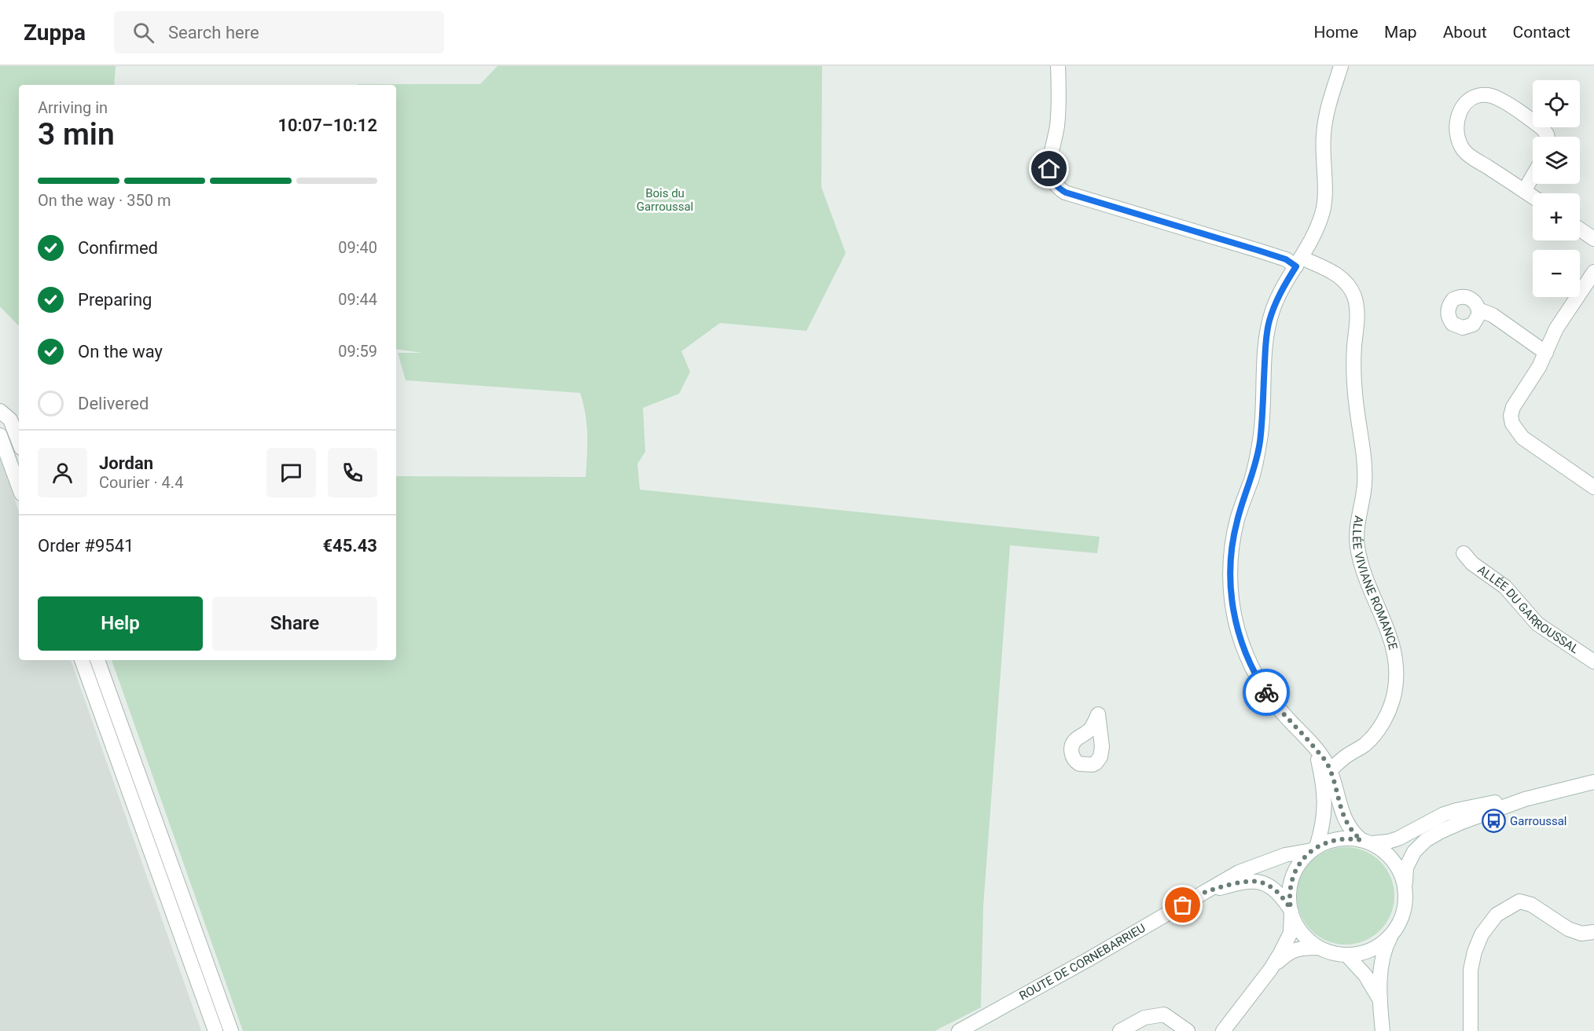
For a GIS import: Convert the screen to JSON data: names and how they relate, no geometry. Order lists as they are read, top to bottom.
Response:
{
  "streets": {
    "street": ["ALLÉE VIVIANE ROMANCE", "ALLÉE DU GARROUSSAL", "ROUTE DE CORNEBARRIEU"]
  },
  "parks": ["Bois du Garroussal"],
  "places": {
    "bus stop": ["Garroussal"]
  },
  "page": {
    "header": "Zuppa",
    "search": "Search here",
    "nav": [
      "Home",
      "Map",
      "About",
      "Contact"
    ],
    "map_buttons": ["+", "−"],
    "heading": ["3 min", "Arriving in", "10:07–10:12"],
    "panel": [
      "Jordan",
      "Courier · 4.4",
      "Order #9541",
      "€45.43"
    ],
    "bar": "On the way · 350 m",
    "list": [
      ["Confirmed", "09:40"],
      ["Preparing", "09:44"],
      ["On the way", "09:59"],
      "Delivered"
    ],
    "buttons": ["Help", "Share"]
  }
}
